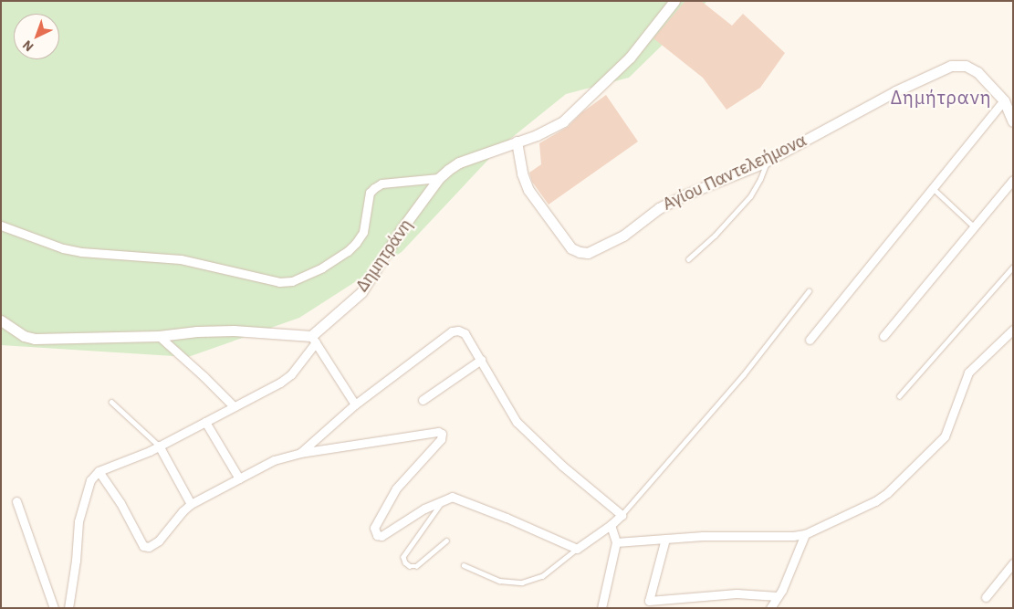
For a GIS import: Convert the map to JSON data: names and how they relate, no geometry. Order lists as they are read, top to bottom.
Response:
{
  "streets": {
    "street": ["Αγίου Παντελεήμονα", "Δημητράνη"]
  },
  "crossings": [
    ["Αγίου Παντελεήμονα", "Δημητράνη"]
  ],
  "districts": ["Δημήτρανη"],
  "north": "bottom left"
}
